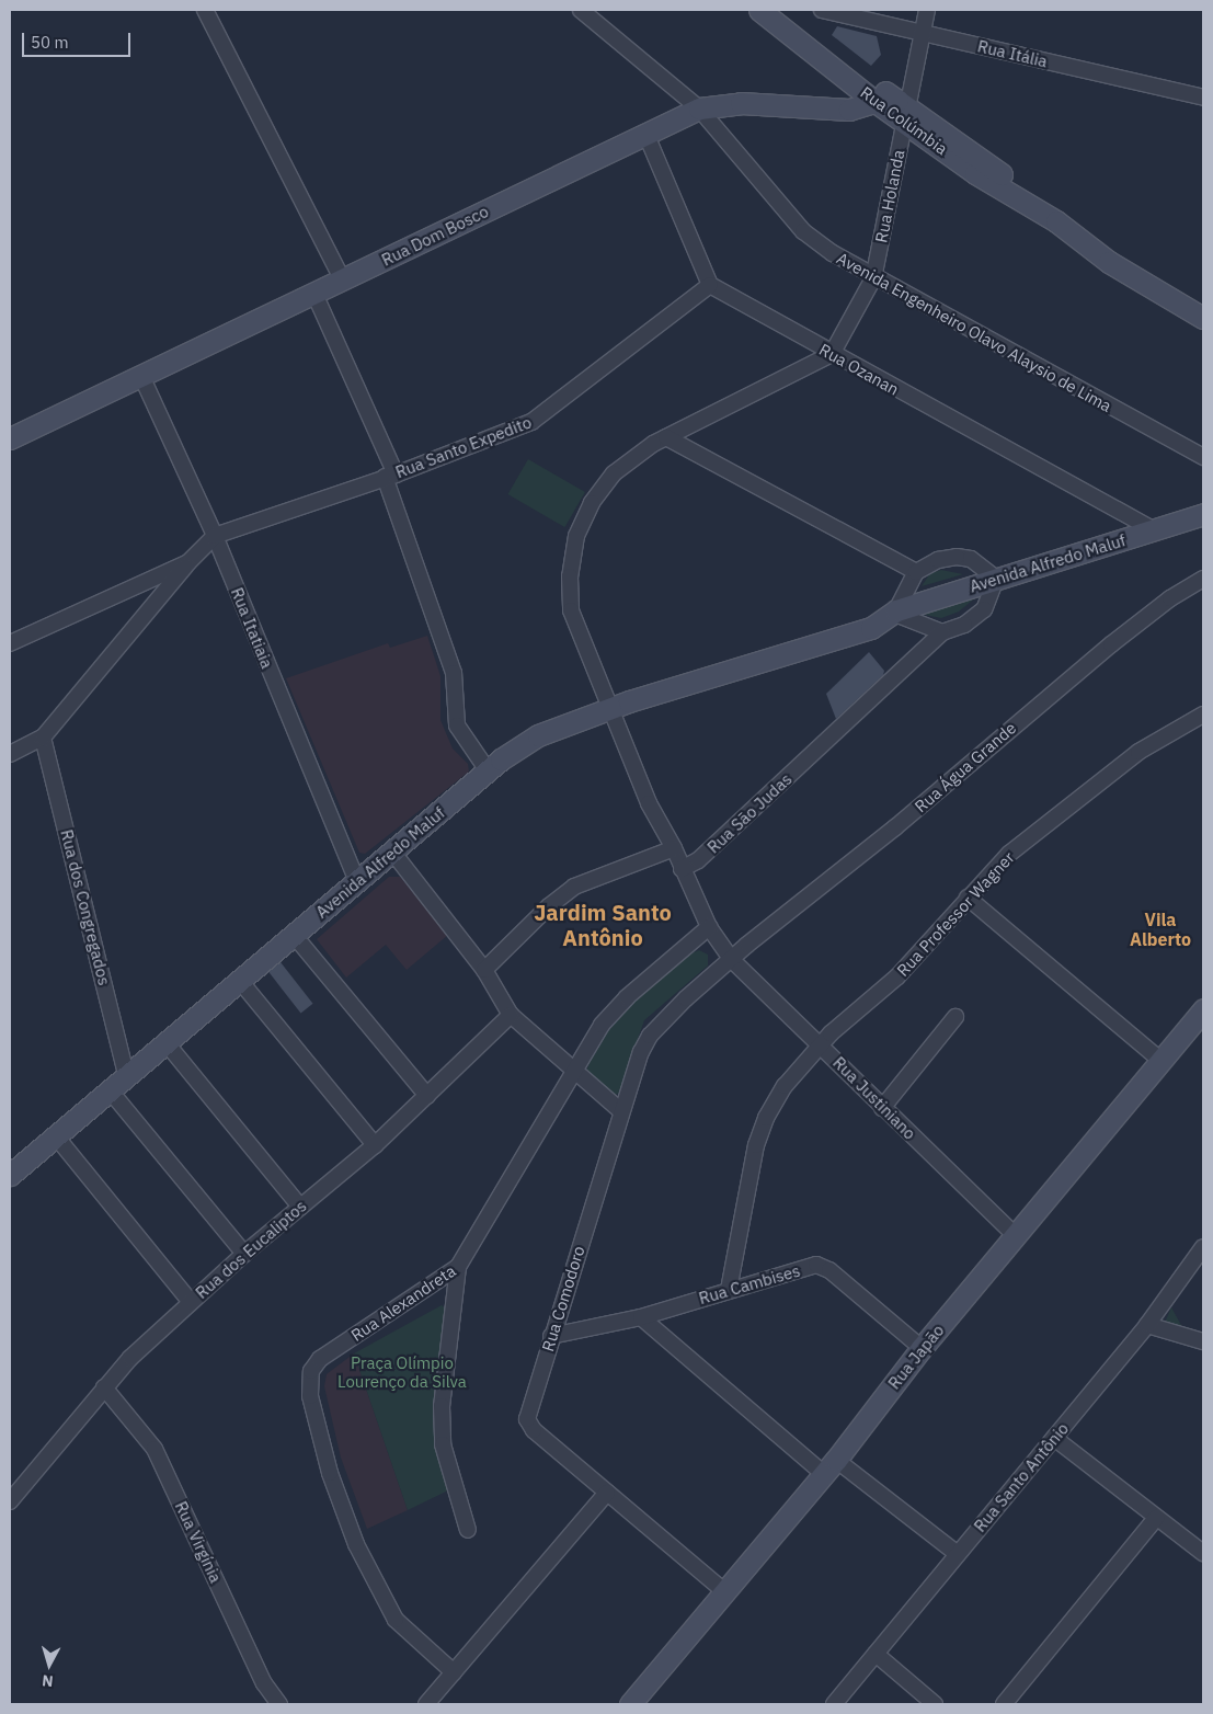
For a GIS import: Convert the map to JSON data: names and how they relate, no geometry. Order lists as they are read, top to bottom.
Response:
{
  "streets": {
    "main road": [
      "Rua Colúmbia",
      "Rua Dom Bosco",
      "Avenida Alfredo Maluf",
      "Rua Japão"
    ],
    "street": [
      "Rua Itália",
      "Rua Holanda",
      "Avenida Engenheiro Olavo Alaysio de Lima",
      "Rua Ozanan",
      "Rua Santo Expedito",
      "Rua Itatiaia",
      "Rua Água Grande",
      "Rua São Judas",
      "Rua dos Congregados",
      "Rua Professor Wagner",
      "Rua Justiniano",
      "Rua dos Eucaliptos",
      "Rua Cambises",
      "Rua Comodoro",
      "Rua Alexandreta",
      "Rua Santo Antônio",
      "Rua Virgínia"
    ]
  },
  "crossings": [
    ["Rua Itália", "Rua Holanda"],
    ["Rua Colúmbia", "Rua Holanda"],
    ["Rua Colúmbia", "Rua Dom Bosco"],
    ["Rua Holanda", "Avenida Engenheiro Olavo Alaysio de Lima"],
    ["Rua Holanda", "Rua Ozanan"],
    ["Rua Dom Bosco", "Avenida Engenheiro Olavo Alaysio de Lima"],
    ["Rua Dom Bosco", "Rua Itatiaia"],
    ["Rua Ozanan", "Rua Santo Expedito"],
    ["Rua Ozanan", "Avenida Alfredo Maluf"],
    ["Rua Santo Expedito", "Rua Itatiaia"],
    ["Avenida Alfredo Maluf", "Rua Itatiaia"],
    ["Avenida Alfredo Maluf", "Rua dos Congregados"],
    ["Rua Água Grande", "Rua Justiniano"],
    ["Rua Água Grande", "Rua Comodoro"],
    ["Rua São Judas", "Rua Justiniano"],
    ["Rua Professor Wagner", "Rua Justiniano"],
    ["Rua Professor Wagner", "Rua Cambises"],
    ["Rua Justiniano", "Rua Comodoro"],
    ["Rua Justiniano", "Rua Alexandreta"],
    ["Rua Justiniano", "Rua Japão"],
    ["Rua dos Eucaliptos", "Rua Virgínia"],
    ["Rua Cambises", "Rua Comodoro"],
    ["Rua Cambises", "Rua Japão"],
    ["Rua Comodoro", "Rua Japão"]
  ],
  "districts": ["Jardim Santo Antônio", "Vila Alberto"],
  "parks": ["Praça Olímpio Lourenço da Silva"],
  "scale_bar": "50 m",
  "north": "bottom"
}
